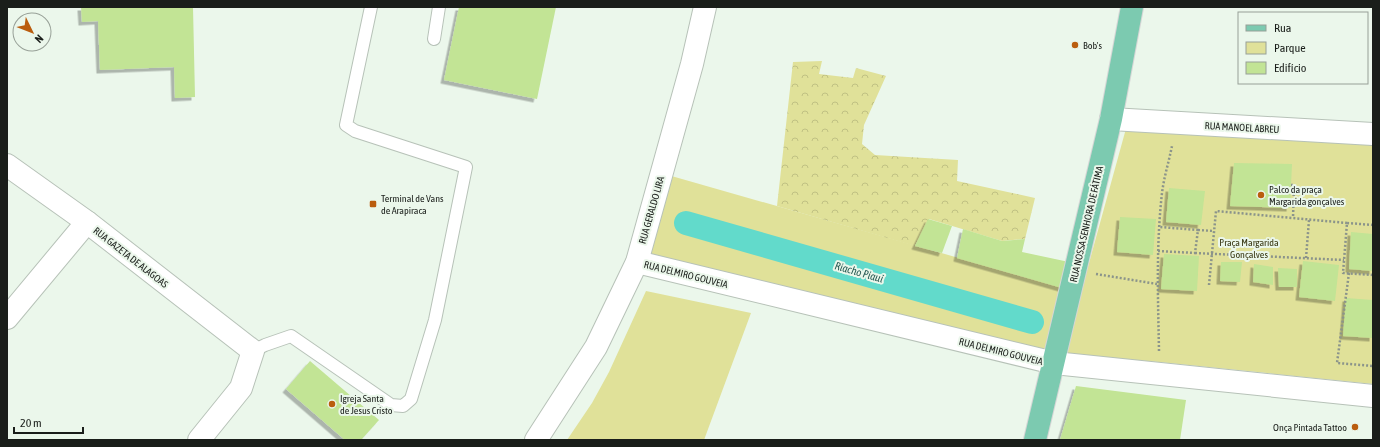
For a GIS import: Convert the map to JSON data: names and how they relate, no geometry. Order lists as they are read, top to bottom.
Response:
{
  "streets": {
    "main road": ["RUA NOSSA SENHORA DE FÁTIMA"],
    "street": [
      "RUA MANOEL ABREU",
      "RUA GERALDO LIRA",
      "RUA GAZETA DE ALAGOAS",
      "RUA DELMIRO GOUVEIA"
    ]
  },
  "crossings": [
    ["RUA MANOEL ABREU", "RUA NOSSA SENHORA DE FÁTIMA"],
    ["RUA GERALDO LIRA", "RUA DELMIRO GOUVEIA"],
    ["RUA NOSSA SENHORA DE FÁTIMA", "RUA DELMIRO GOUVEIA"]
  ],
  "water": ["Riacho Piauí"],
  "parks": ["Praça Margarida Gonçalves"],
  "places": {
    "other": [
      "Bob's",
      "Palco da praça Margarida gonçalves",
      "Igreja Santa de Jesus Cristo",
      "Onça Pintada Tattoo"
    ],
    "transit": ["Terminal de Vans de Arapiraca"]
  },
  "legend": ["Rua", "Parque", "Edifício"],
  "scale_bar": "20 m",
  "north": "bottom right"
}
